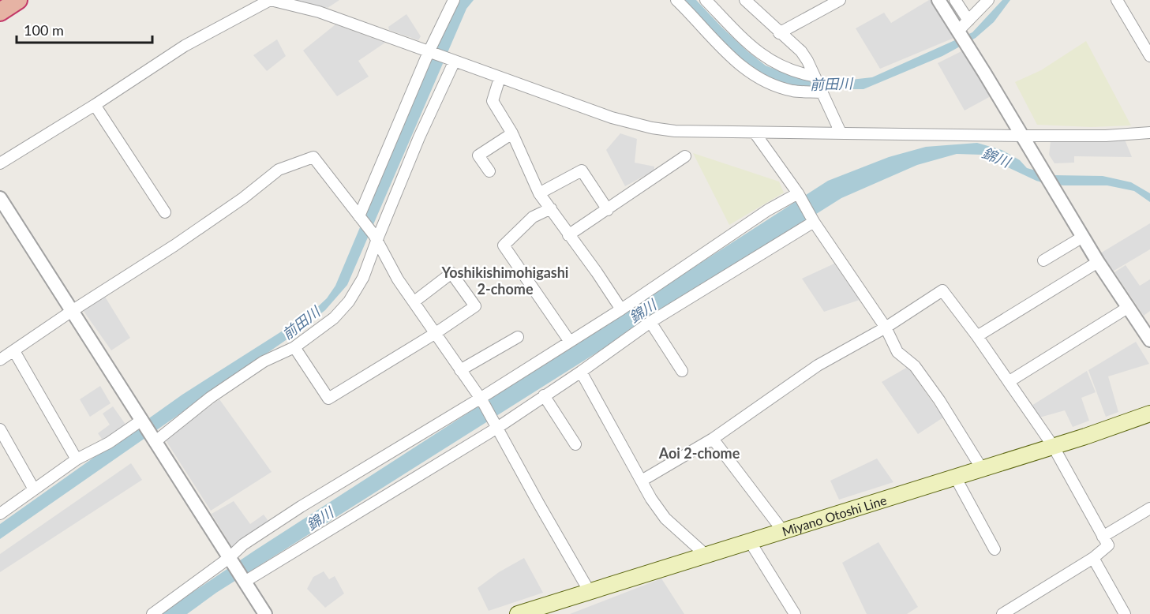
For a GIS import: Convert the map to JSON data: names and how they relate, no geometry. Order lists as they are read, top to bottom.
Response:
{
  "streets": {
    "main road": ["Miyano Otoshi Line"]
  },
  "districts": ["Yoshikishimohigashi 2-chome", "Aoi 2-chome"],
  "water": ["前田川", "錦川"],
  "scale_bar": "100 m"
}
